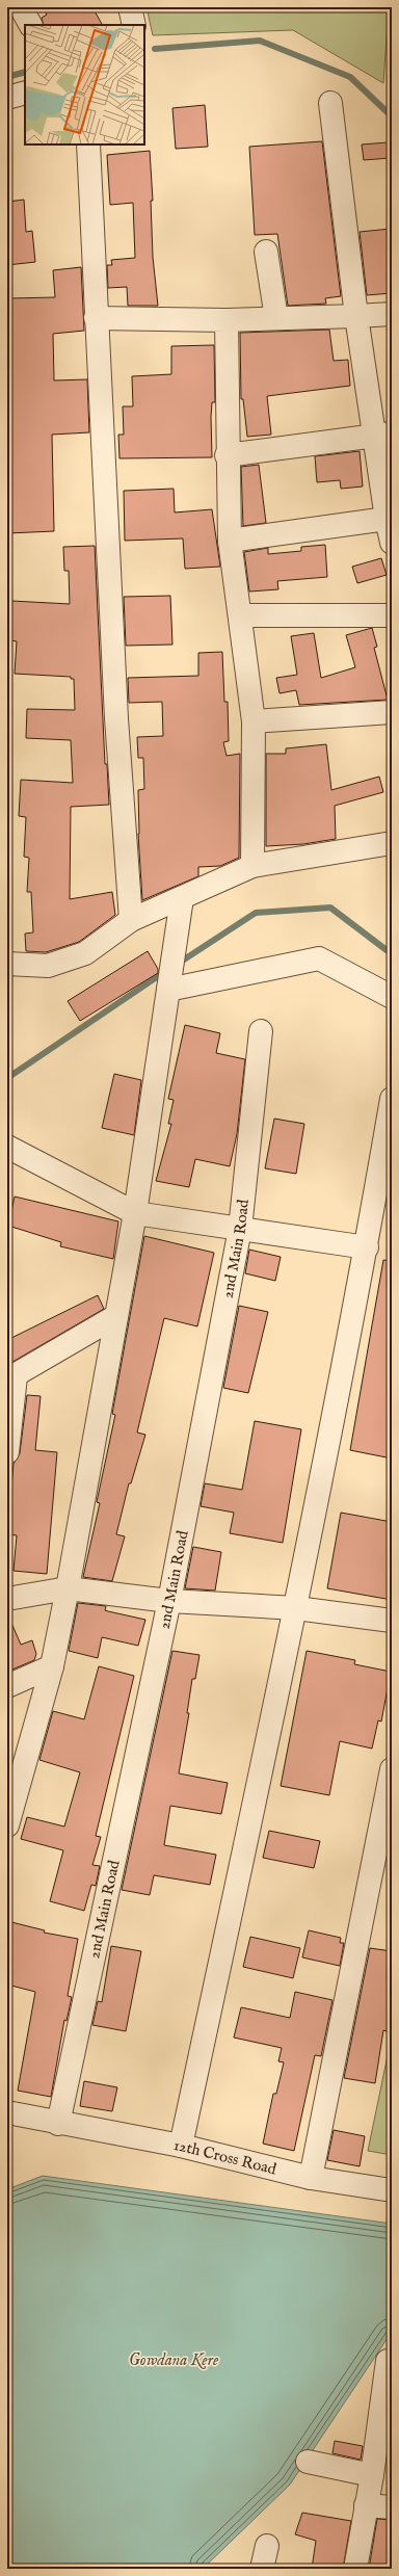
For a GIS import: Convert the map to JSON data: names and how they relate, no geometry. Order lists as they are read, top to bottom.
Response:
{
  "streets": {
    "street": ["2nd Main Road", "12th Cross Road"]
  },
  "crossings": [
    ["2nd Main Road", "12th Cross Road"]
  ],
  "water": ["Gowdana Kere"]
}
